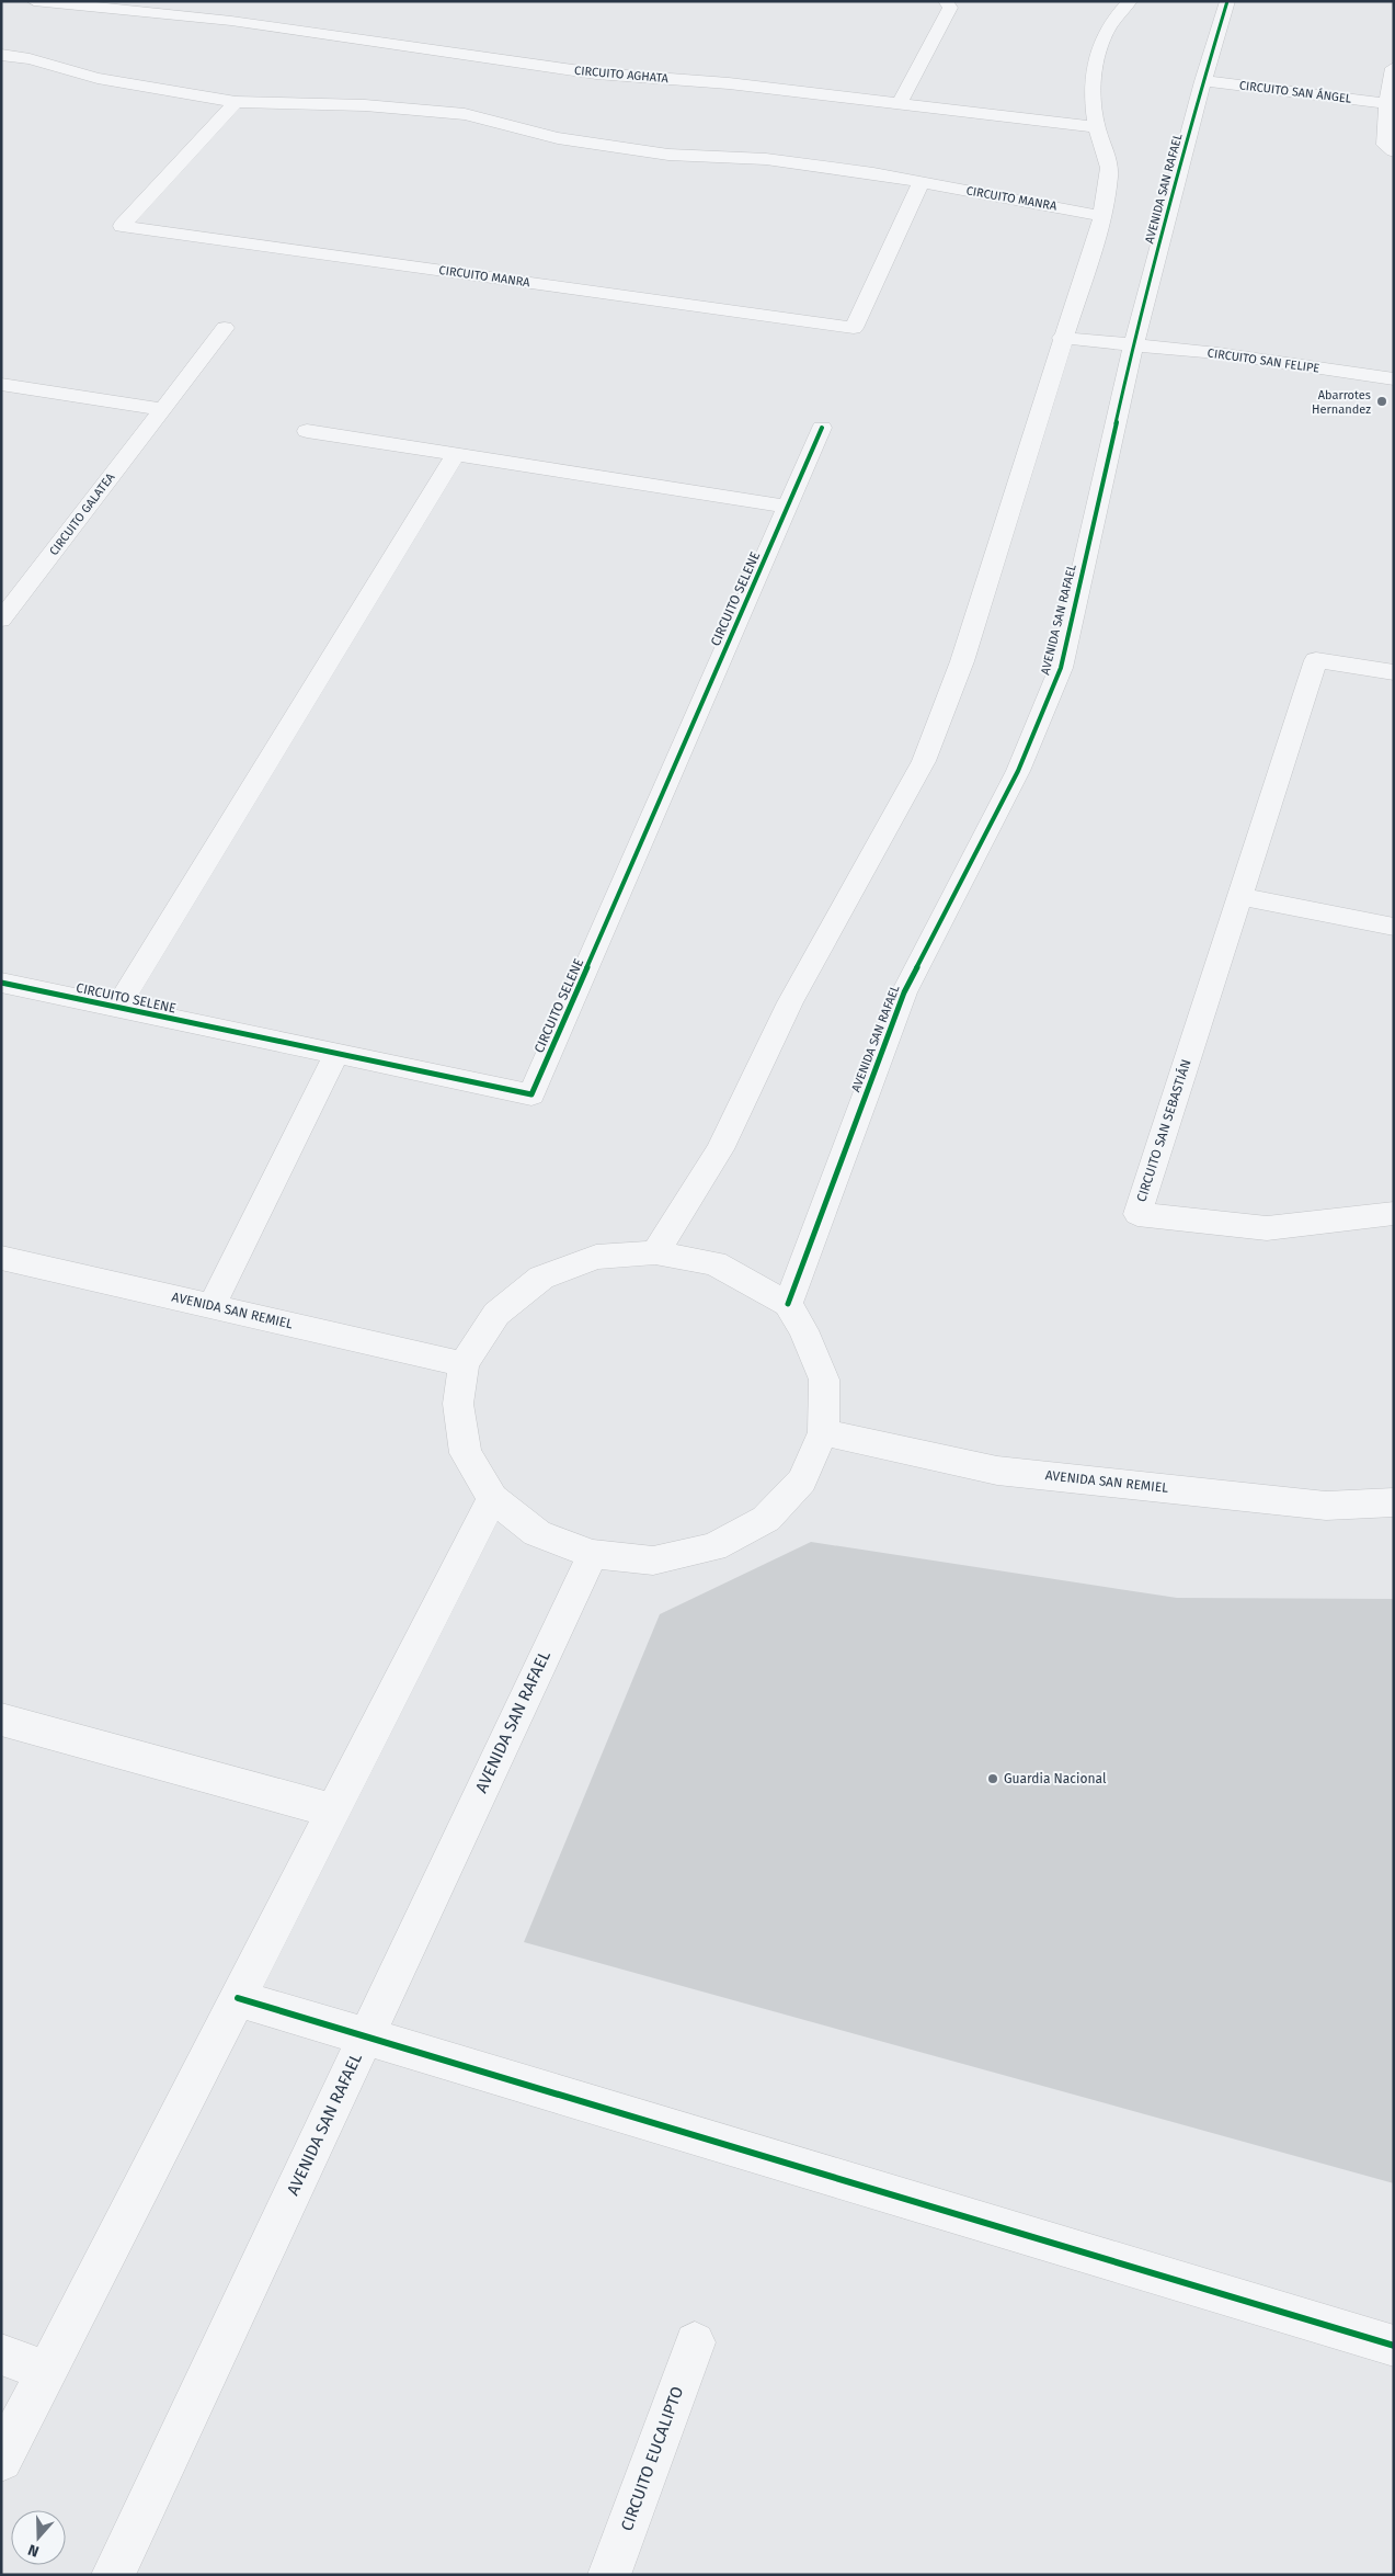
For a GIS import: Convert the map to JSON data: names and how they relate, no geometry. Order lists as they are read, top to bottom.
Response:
{
  "streets": {
    "street": [
      "CIRCUITO AGHATA",
      "CIRCUITO SAN ÁNGEL",
      "AVENIDA SAN RAFAEL",
      "CIRCUITO MANRA",
      "CIRCUITO SAN FELIPE",
      "CIRCUITO GALATEA",
      "CIRCUITO SELENE",
      "CIRCUITO SAN SEBASTIÁN",
      "AVENIDA SAN REMIEL",
      "CIRCUITO EUCALIPTO"
    ]
  },
  "crossings": [
    ["CIRCUITO SAN ÁNGEL", "AVENIDA SAN RAFAEL"],
    ["AVENIDA SAN RAFAEL", "CIRCUITO SAN FELIPE"]
  ],
  "places": ["Abarrotes Hernandez", "Guardia Nacional"],
  "north": "bottom"
}
